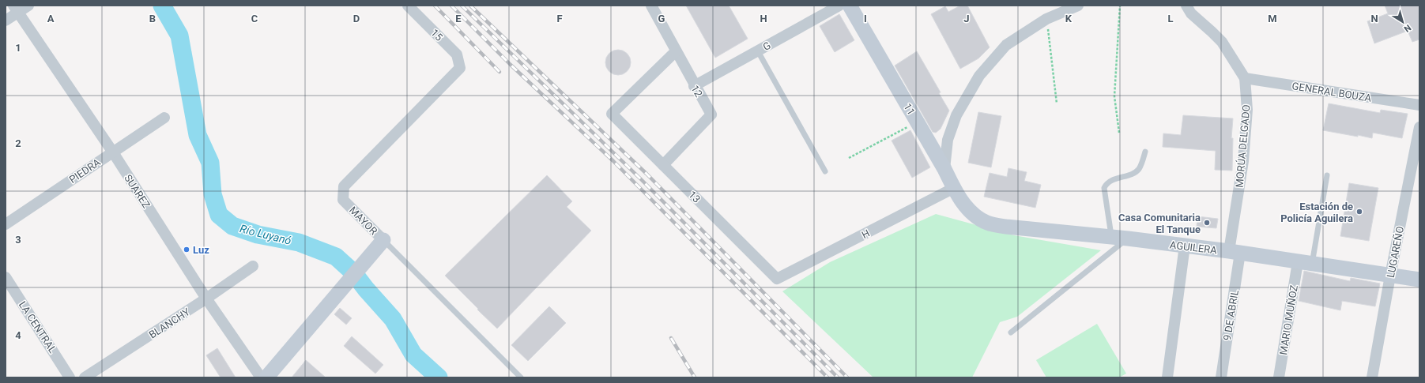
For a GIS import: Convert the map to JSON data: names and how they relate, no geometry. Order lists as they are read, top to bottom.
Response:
{
  "streets": {
    "street": [
      "15",
      "G",
      "12",
      "GENERAL BOUZA",
      "11",
      "MORÚA DELGADO",
      "PIEDRA",
      "SUAREZ",
      "13",
      "MAYOR",
      "H",
      "AGUILERA",
      "LUGAREÑO",
      "9 DE ABRIL",
      "MARIO MUÑOZ",
      "BLANCHY",
      "LA CENTRAL"
    ]
  },
  "crossings": [
    ["15", "MAYOR"],
    ["G", "12"],
    ["12", "13"],
    ["GENERAL BOUZA", "MORÚA DELGADO"],
    ["11", "H"],
    ["11", "AGUILERA"],
    ["MORÚA DELGADO", "AGUILERA"],
    ["MORÚA DELGADO", "9 DE ABRIL"],
    ["PIEDRA", "SUAREZ"],
    ["SUAREZ", "BLANCHY"],
    ["13", "H"],
    ["AGUILERA", "LUGAREÑO"],
    ["AGUILERA", "9 DE ABRIL"],
    ["AGUILERA", "MARIO MUÑOZ"]
  ],
  "water": ["Río Luyanó"],
  "places": ["Estación de Policía Aguilera", "Casa Comunitaria El Tanque", "Luz"],
  "north": "bottom right",
  "grid": {
    "columns": [
      "A",
      "B",
      "C",
      "D",
      "E",
      "F",
      "G",
      "H",
      "I",
      "J",
      "K",
      "L",
      "M",
      "N"
    ],
    "rows": [
      "1",
      "2",
      "3",
      "4"
    ]
  }
}
